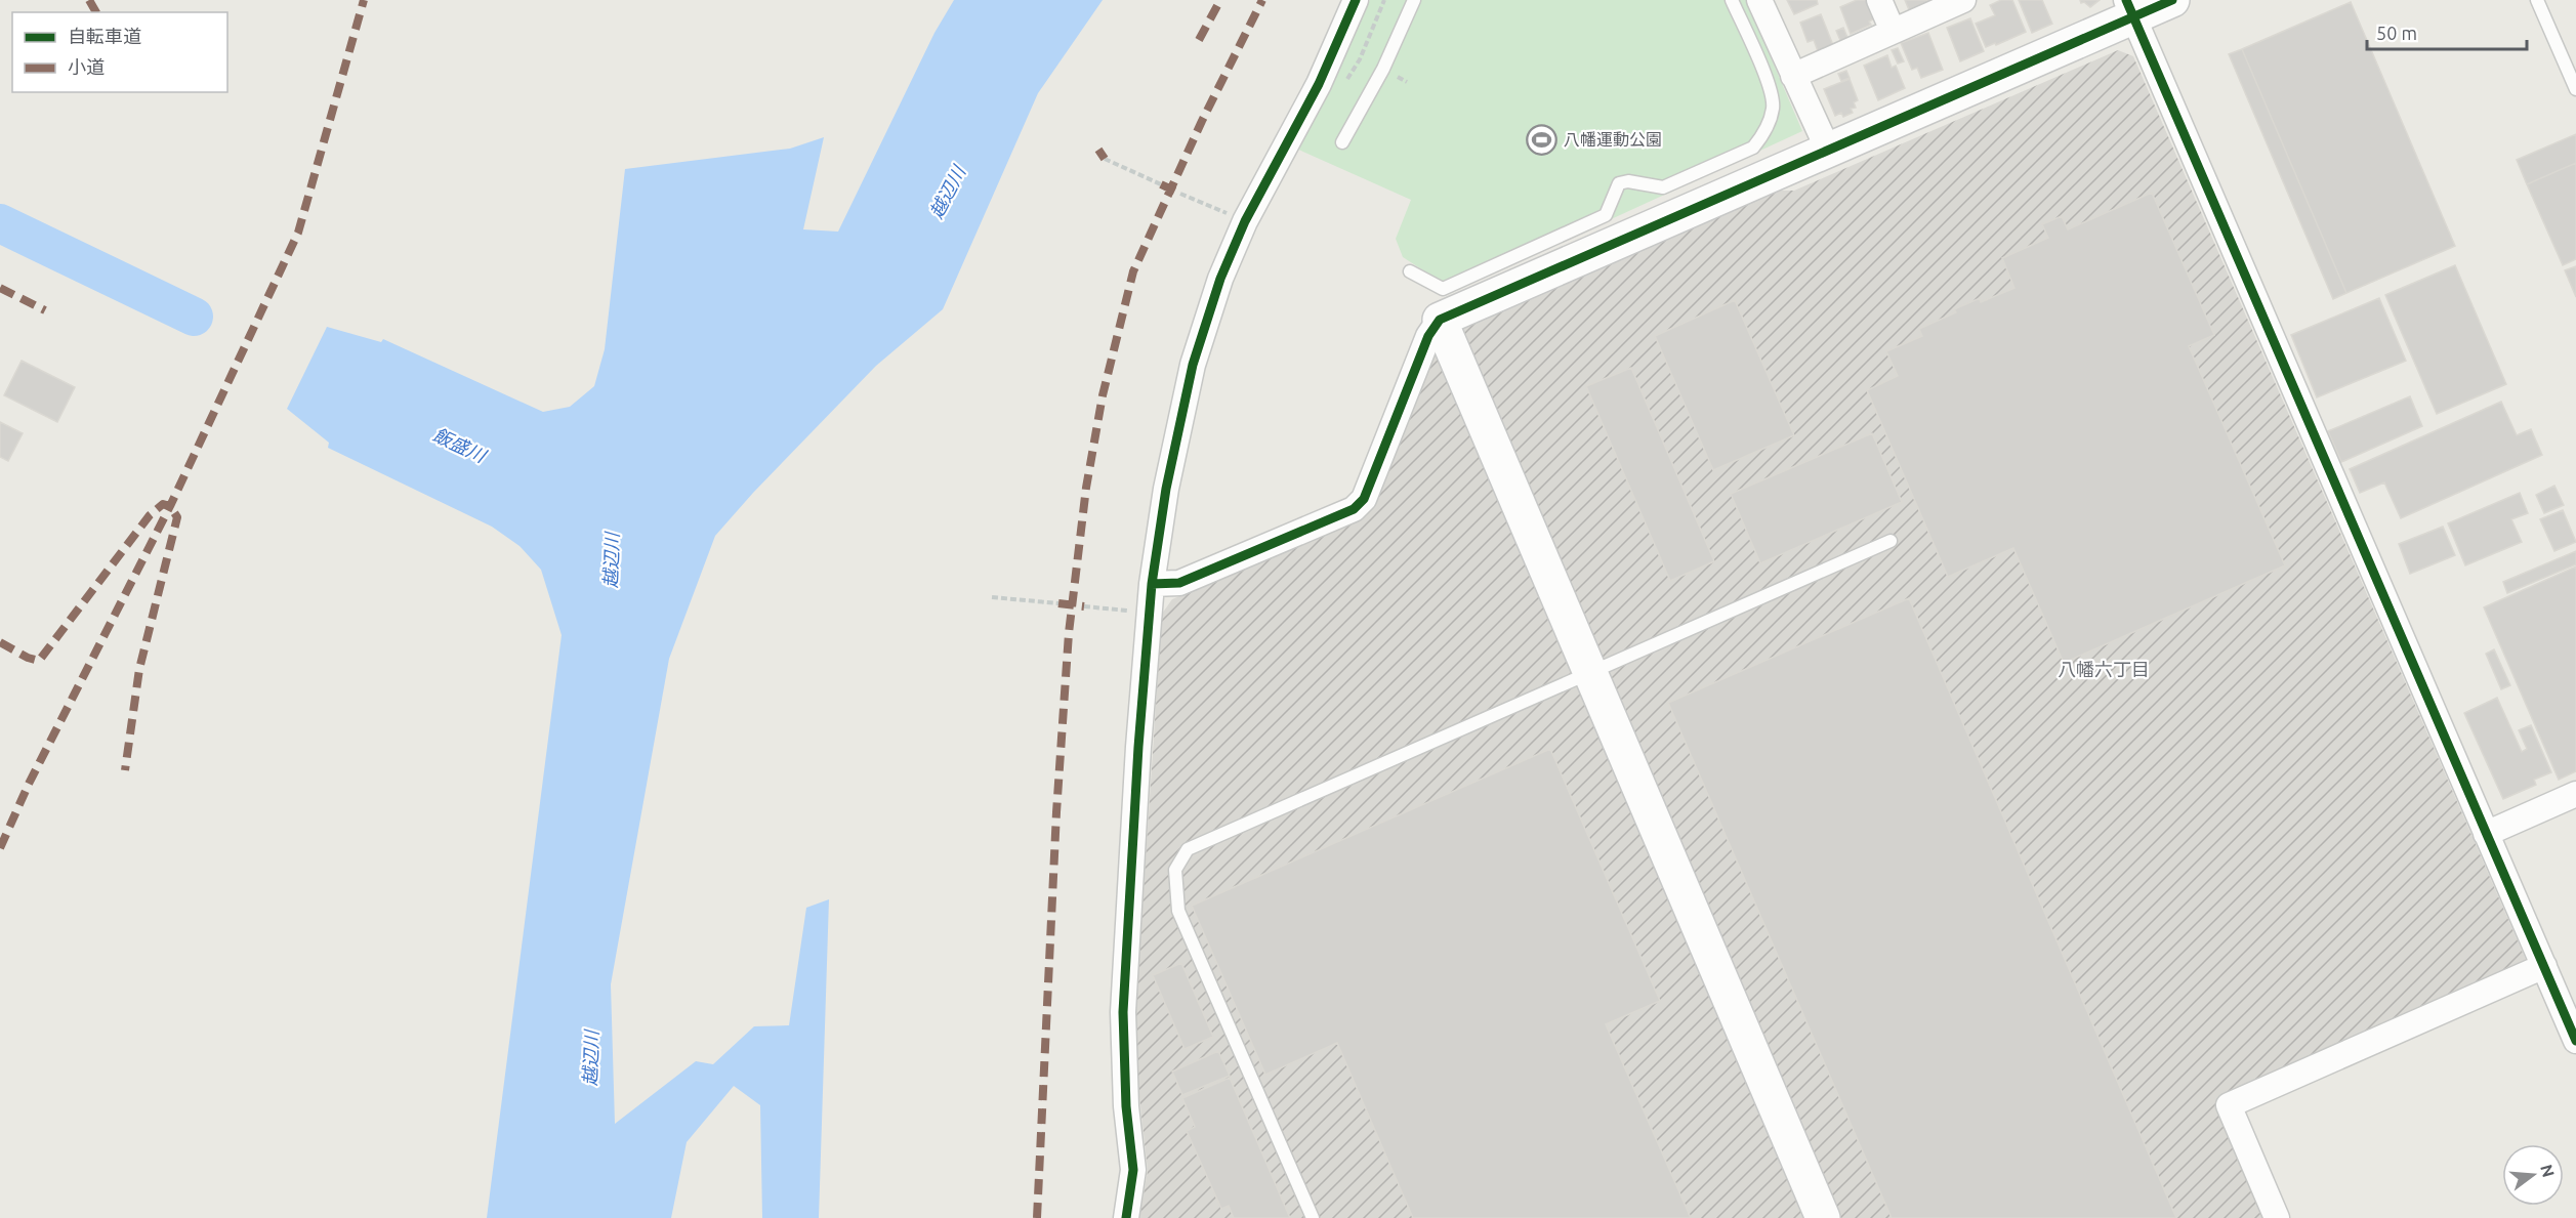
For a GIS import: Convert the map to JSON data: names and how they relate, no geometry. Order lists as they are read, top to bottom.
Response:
{
  "districts": ["八幡六丁目"],
  "water": ["越辺川", "飯盛川"],
  "places": {
    "sports": ["八幡運動公園"]
  },
  "legend": ["自転車道", "小道"],
  "scale_bar": "50 m",
  "north": "right"
}
